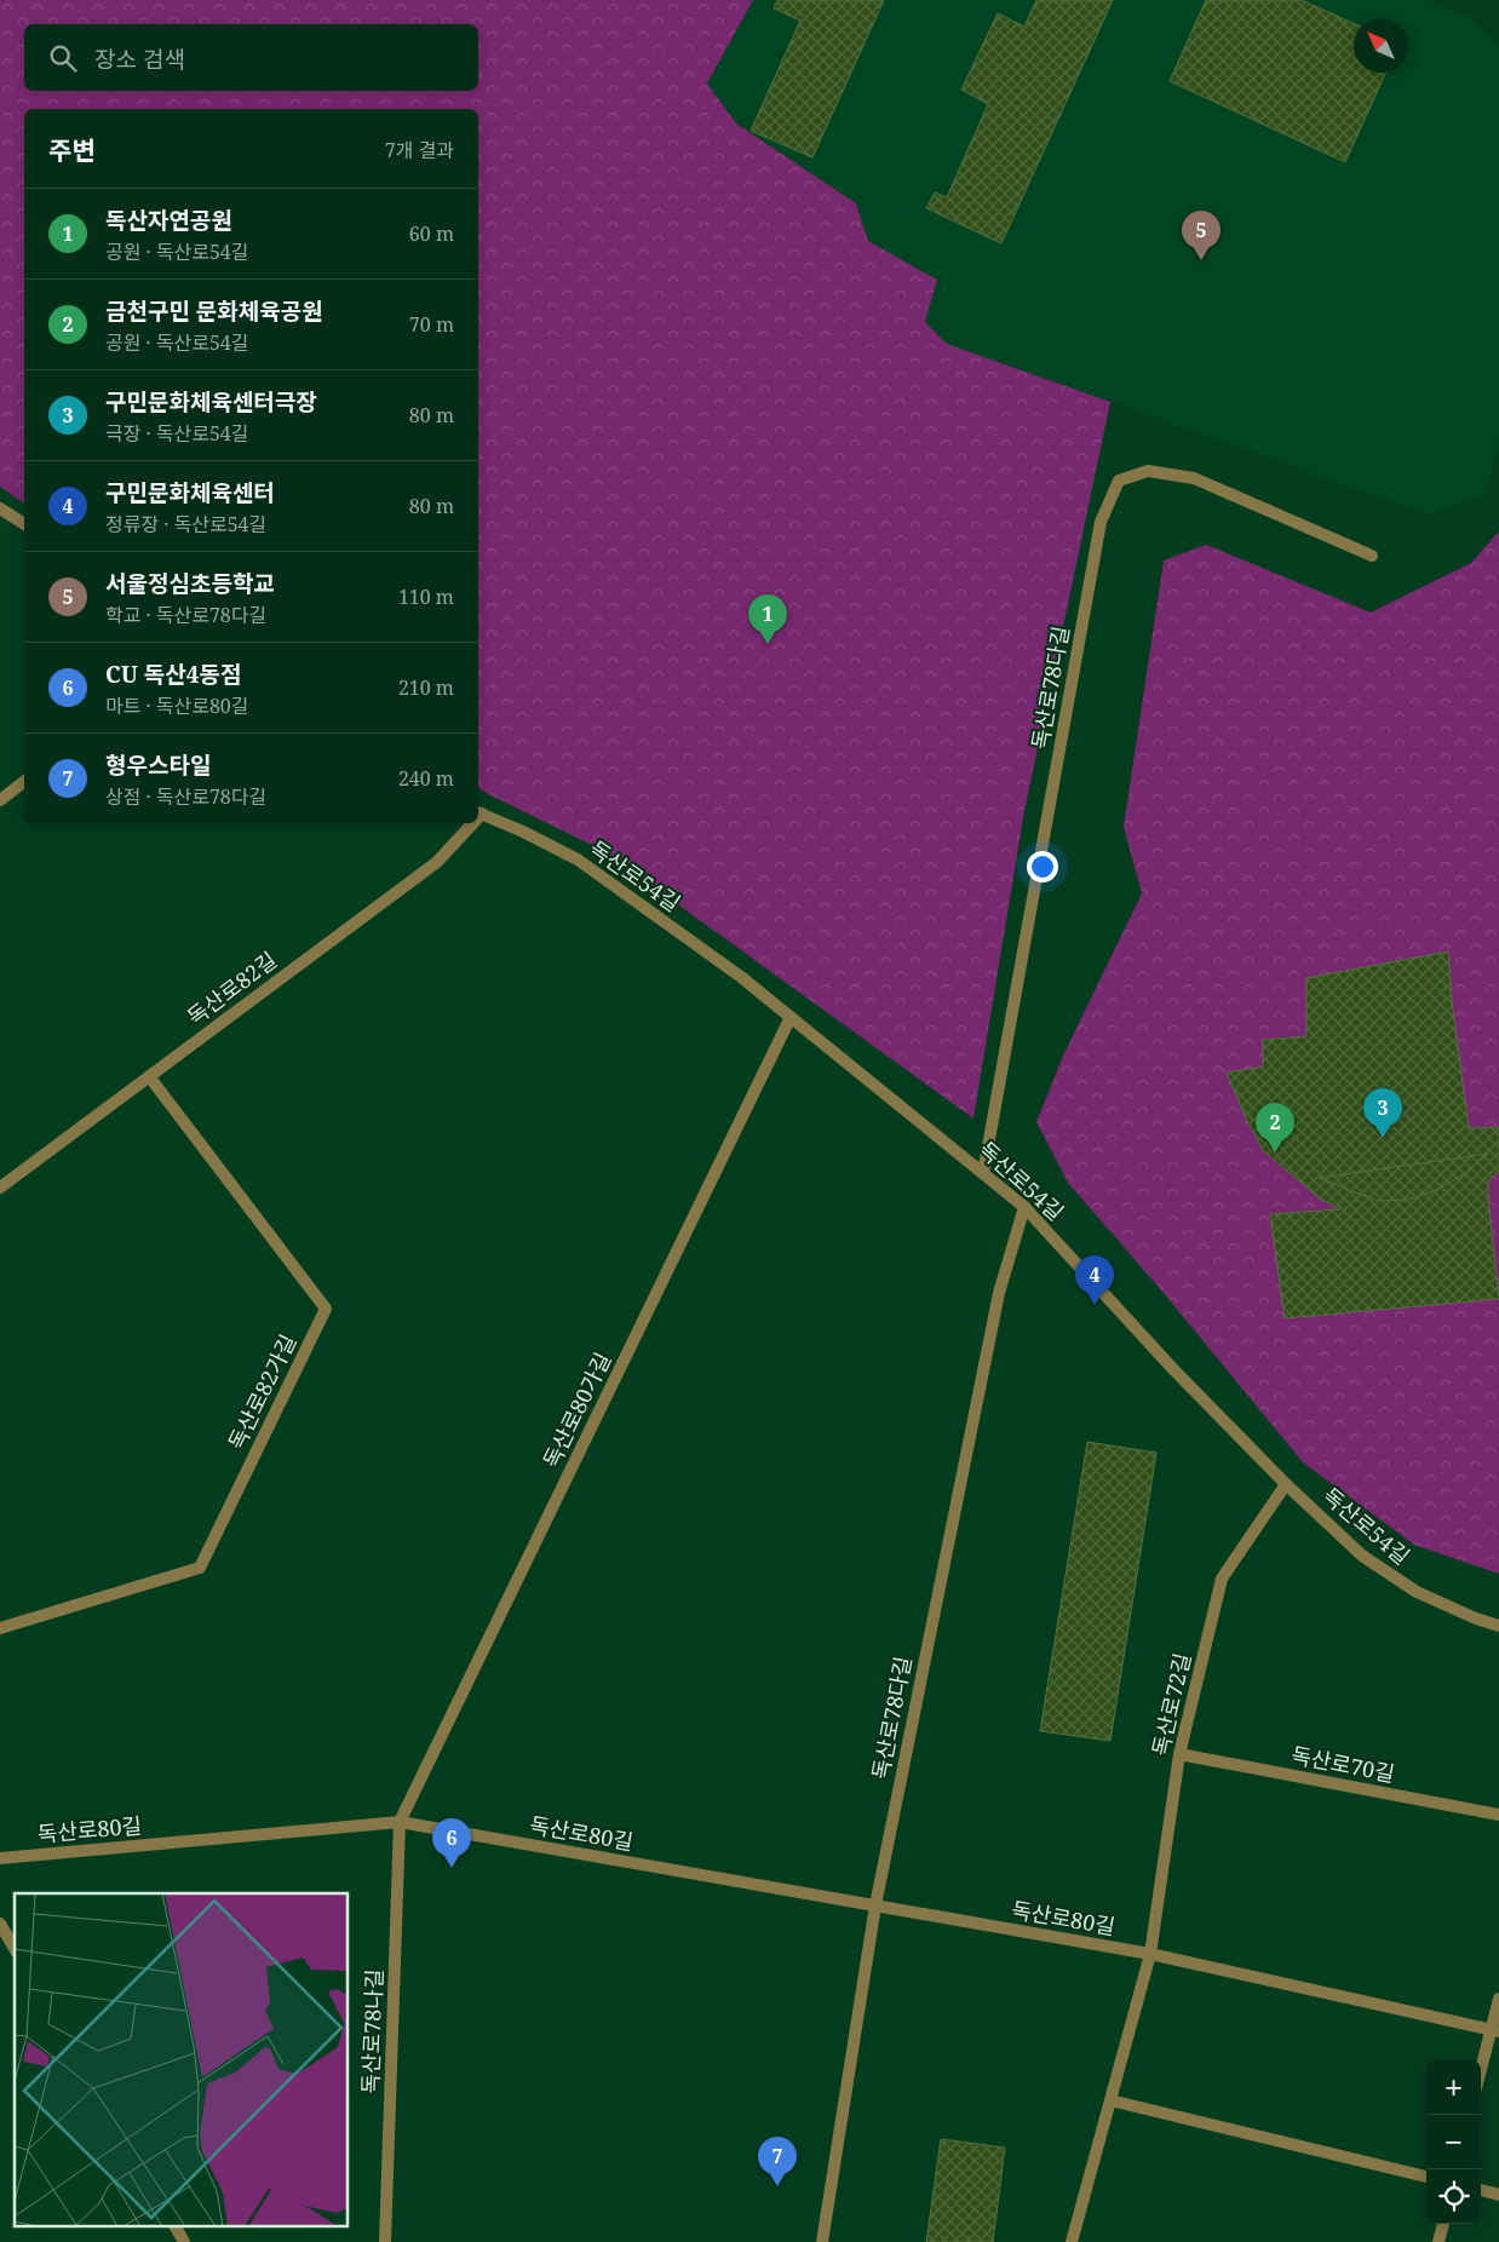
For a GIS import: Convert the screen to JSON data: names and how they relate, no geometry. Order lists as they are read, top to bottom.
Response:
{
  "streets": {
    "street": [
      "독산로78다길",
      "독산로54길",
      "독산로82길",
      "독산로82가길",
      "독산로80가길",
      "독산로72길",
      "독산로70길",
      "독산로80길",
      "독산로78나길"
    ]
  },
  "crossings": [
    ["독산로78다길", "독산로54길"],
    ["독산로78다길", "독산로80길"],
    ["독산로54길", "독산로80가길"],
    ["독산로54길", "독산로72길"],
    ["독산로82길", "독산로82가길"],
    ["독산로80가길", "독산로80길"],
    ["독산로80가길", "독산로78나길"],
    ["독산로72길", "독산로70길"],
    ["독산로72길", "독산로80길"],
    ["독산로80길", "독산로78나길"]
  ],
  "north": "top left",
  "page": {
    "search": "장소 검색",
    "heading": ["주변", "7개 결과"],
    "list": [
      {
        "mark": "1",
        "name": "독산자연공원",
        "note": "공원 · 독산로54길",
        "value": "60 m"
      },
      {
        "mark": "2",
        "name": "금천구민 문화체육공원",
        "note": "공원 · 독산로54길",
        "value": "70 m"
      },
      {
        "mark": "3",
        "name": "구민문화체육센터극장",
        "note": "극장 · 독산로54길",
        "value": "80 m"
      },
      {
        "mark": "4",
        "name": "구민문화체육센터",
        "note": "정류장 · 독산로54길",
        "value": "80 m"
      },
      {
        "mark": "5",
        "name": "서울정심초등학교",
        "note": "학교 · 독산로78다길",
        "value": "110 m"
      },
      {
        "mark": "6",
        "name": "CU 독산4동점",
        "note": "마트 · 독산로80길",
        "value": "210 m"
      },
      {
        "mark": "7",
        "name": "형우스타일",
        "note": "상점 · 독산로78다길",
        "value": "240 m"
      }
    ],
    "pins": [
      "5",
      "1",
      "3",
      "2",
      "4",
      "6",
      "7"
    ],
    "map_buttons": ["+", "−"]
  }
}
